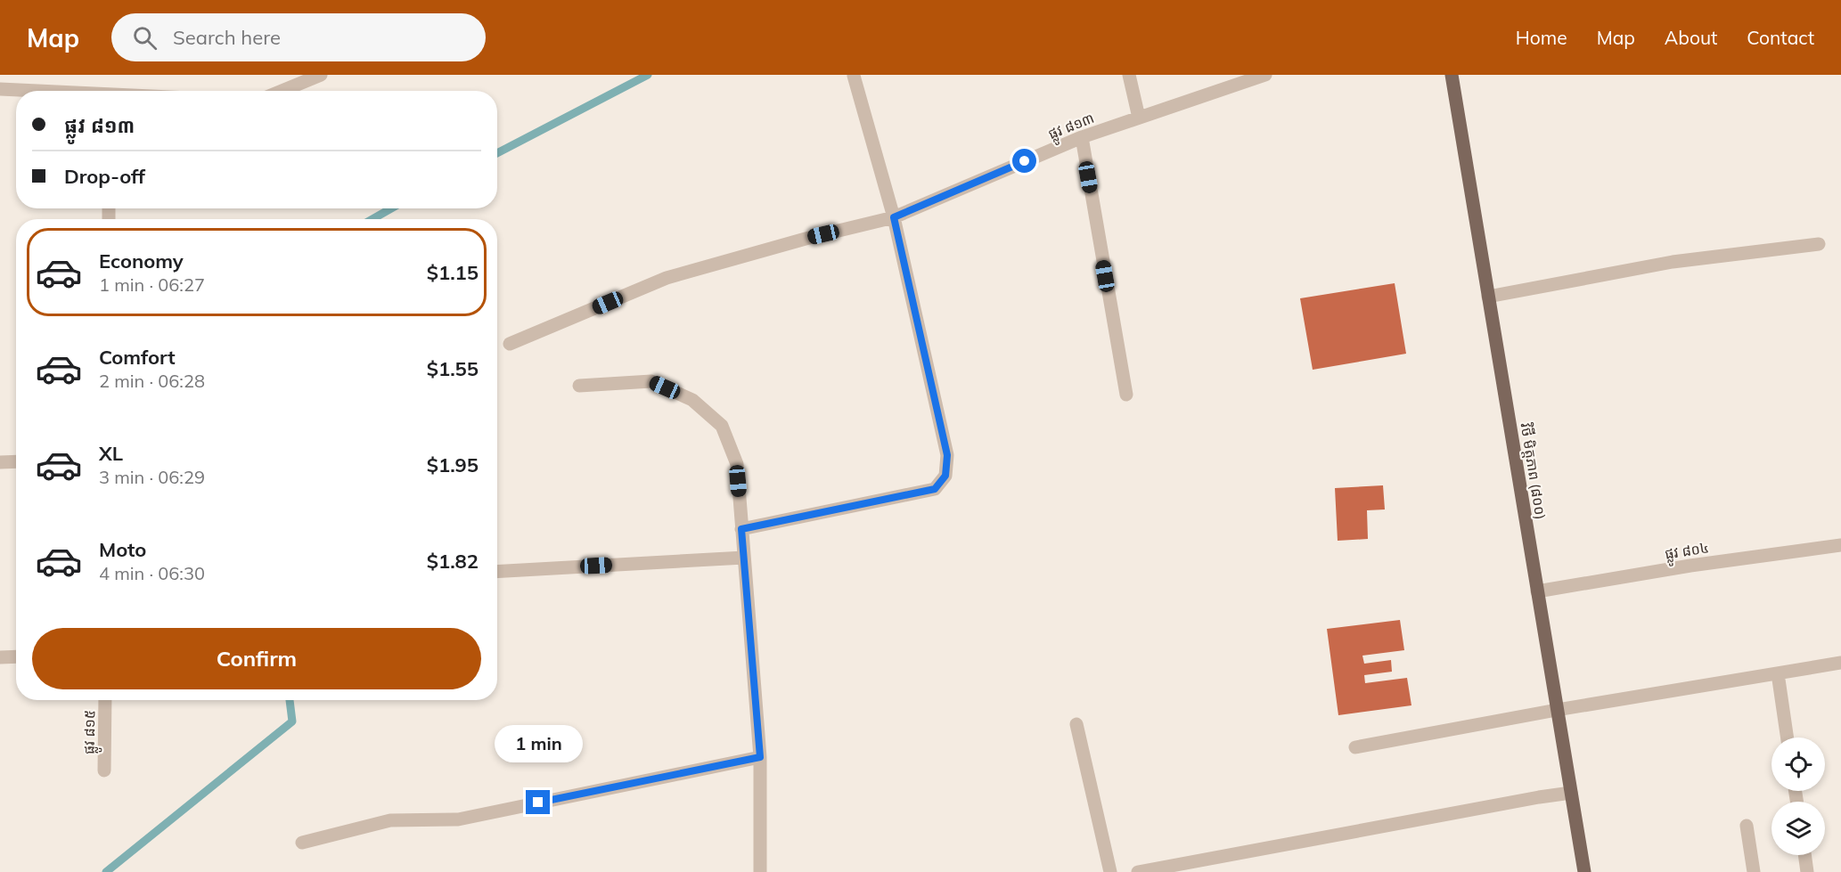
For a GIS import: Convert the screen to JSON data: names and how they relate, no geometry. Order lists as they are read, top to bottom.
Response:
{
  "streets": {
    "main road": ["វិថី មិត្តភាព (៨០០)"],
    "street": ["ផ្លូវ ៨១៣", "ផ្លូវ ៨០៤", "ផ្លូវ ៨១៥"]
  },
  "crossings": [
    ["វិថី មិត្តភាព (៨០០)", "ផ្លូវ ៨០៤"]
  ],
  "page": {
    "header": "Map",
    "search": "Search here",
    "nav": [
      "Home",
      "Map",
      "About",
      "Contact"
    ],
    "banner": ["ផ្លូវ ៨១៣", "Drop-off"],
    "list": [
      {
        "name": "Economy",
        "note": "1 min · 06:27",
        "value": "$1.15"
      },
      {
        "name": "Comfort",
        "note": "2 min · 06:28",
        "value": "$1.55"
      },
      {
        "name": "XL",
        "note": "3 min · 06:29",
        "value": "$1.95"
      },
      {
        "name": "Moto",
        "note": "4 min · 06:30",
        "value": "$1.82"
      }
    ],
    "buttons": "Confirm",
    "bubble": "1 min"
  }
}
